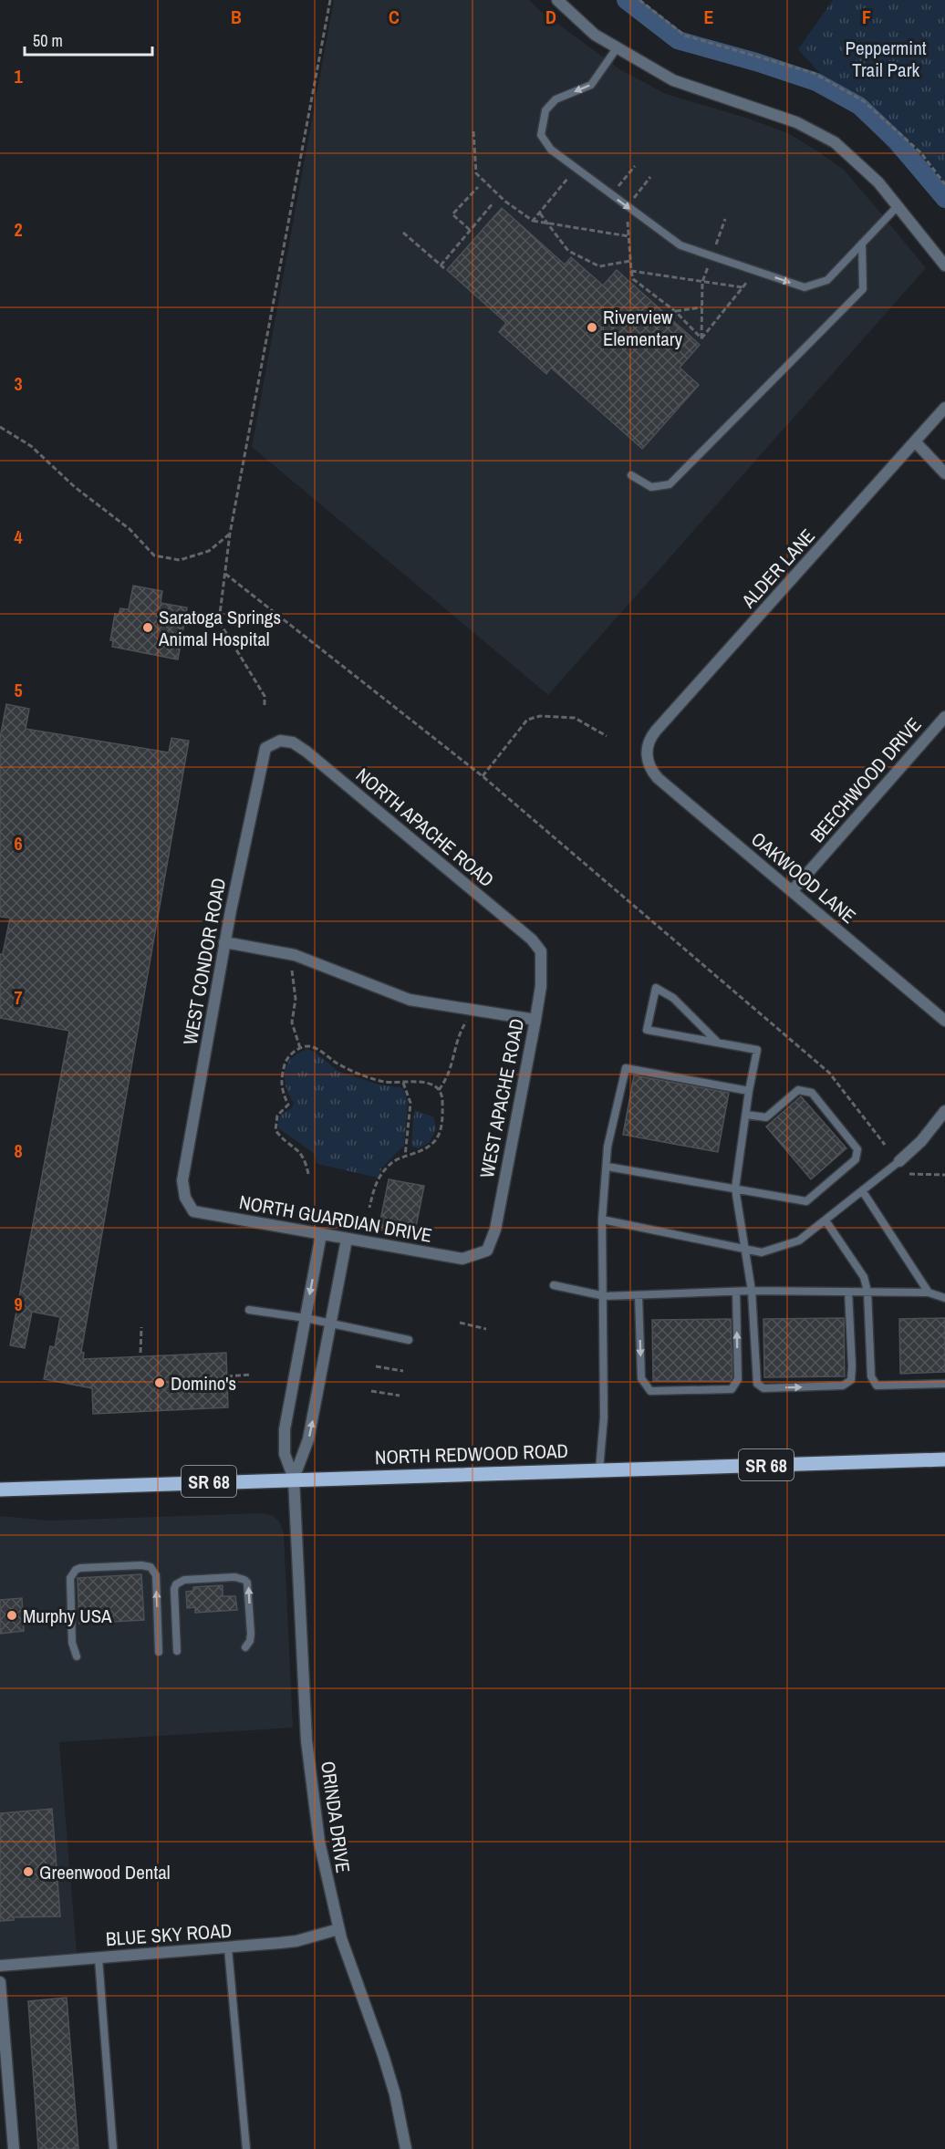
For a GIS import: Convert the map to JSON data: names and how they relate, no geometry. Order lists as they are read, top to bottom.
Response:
{
  "streets": {
    "main road": ["NORTH REDWOOD ROAD", "SR 68"],
    "street": [
      "ALDER LANE",
      "BEECHWOOD DRIVE",
      "NORTH APACHE ROAD",
      "OAKWOOD LANE",
      "WEST CONDOR ROAD",
      "WEST APACHE ROAD",
      "NORTH GUARDIAN DRIVE",
      "ORINDA DRIVE",
      "BLUE SKY ROAD"
    ]
  },
  "crossings": [
    ["ALDER LANE", "OAKWOOD LANE"],
    ["BEECHWOOD DRIVE", "OAKWOOD LANE"],
    ["NORTH APACHE ROAD", "WEST CONDOR ROAD"],
    ["NORTH APACHE ROAD", "WEST APACHE ROAD"],
    ["WEST CONDOR ROAD", "NORTH GUARDIAN DRIVE"],
    ["WEST APACHE ROAD", "NORTH GUARDIAN DRIVE"],
    ["NORTH REDWOOD ROAD", "ORINDA DRIVE"],
    ["ORINDA DRIVE", "BLUE SKY ROAD"]
  ],
  "parks": ["Peppermint Trail Park"],
  "places": [
    "Riverview Elementary",
    "Saratoga Springs Animal Hospital",
    "Domino's",
    "Murphy USA",
    "Greenwood Dental"
  ],
  "scale_bar": "50 m",
  "grid": {
    "columns": [
      "B",
      "C",
      "D",
      "E",
      "F"
    ],
    "rows": [
      "1",
      "2",
      "3",
      "4",
      "5",
      "6",
      "7",
      "8",
      "9"
    ]
  }
}
